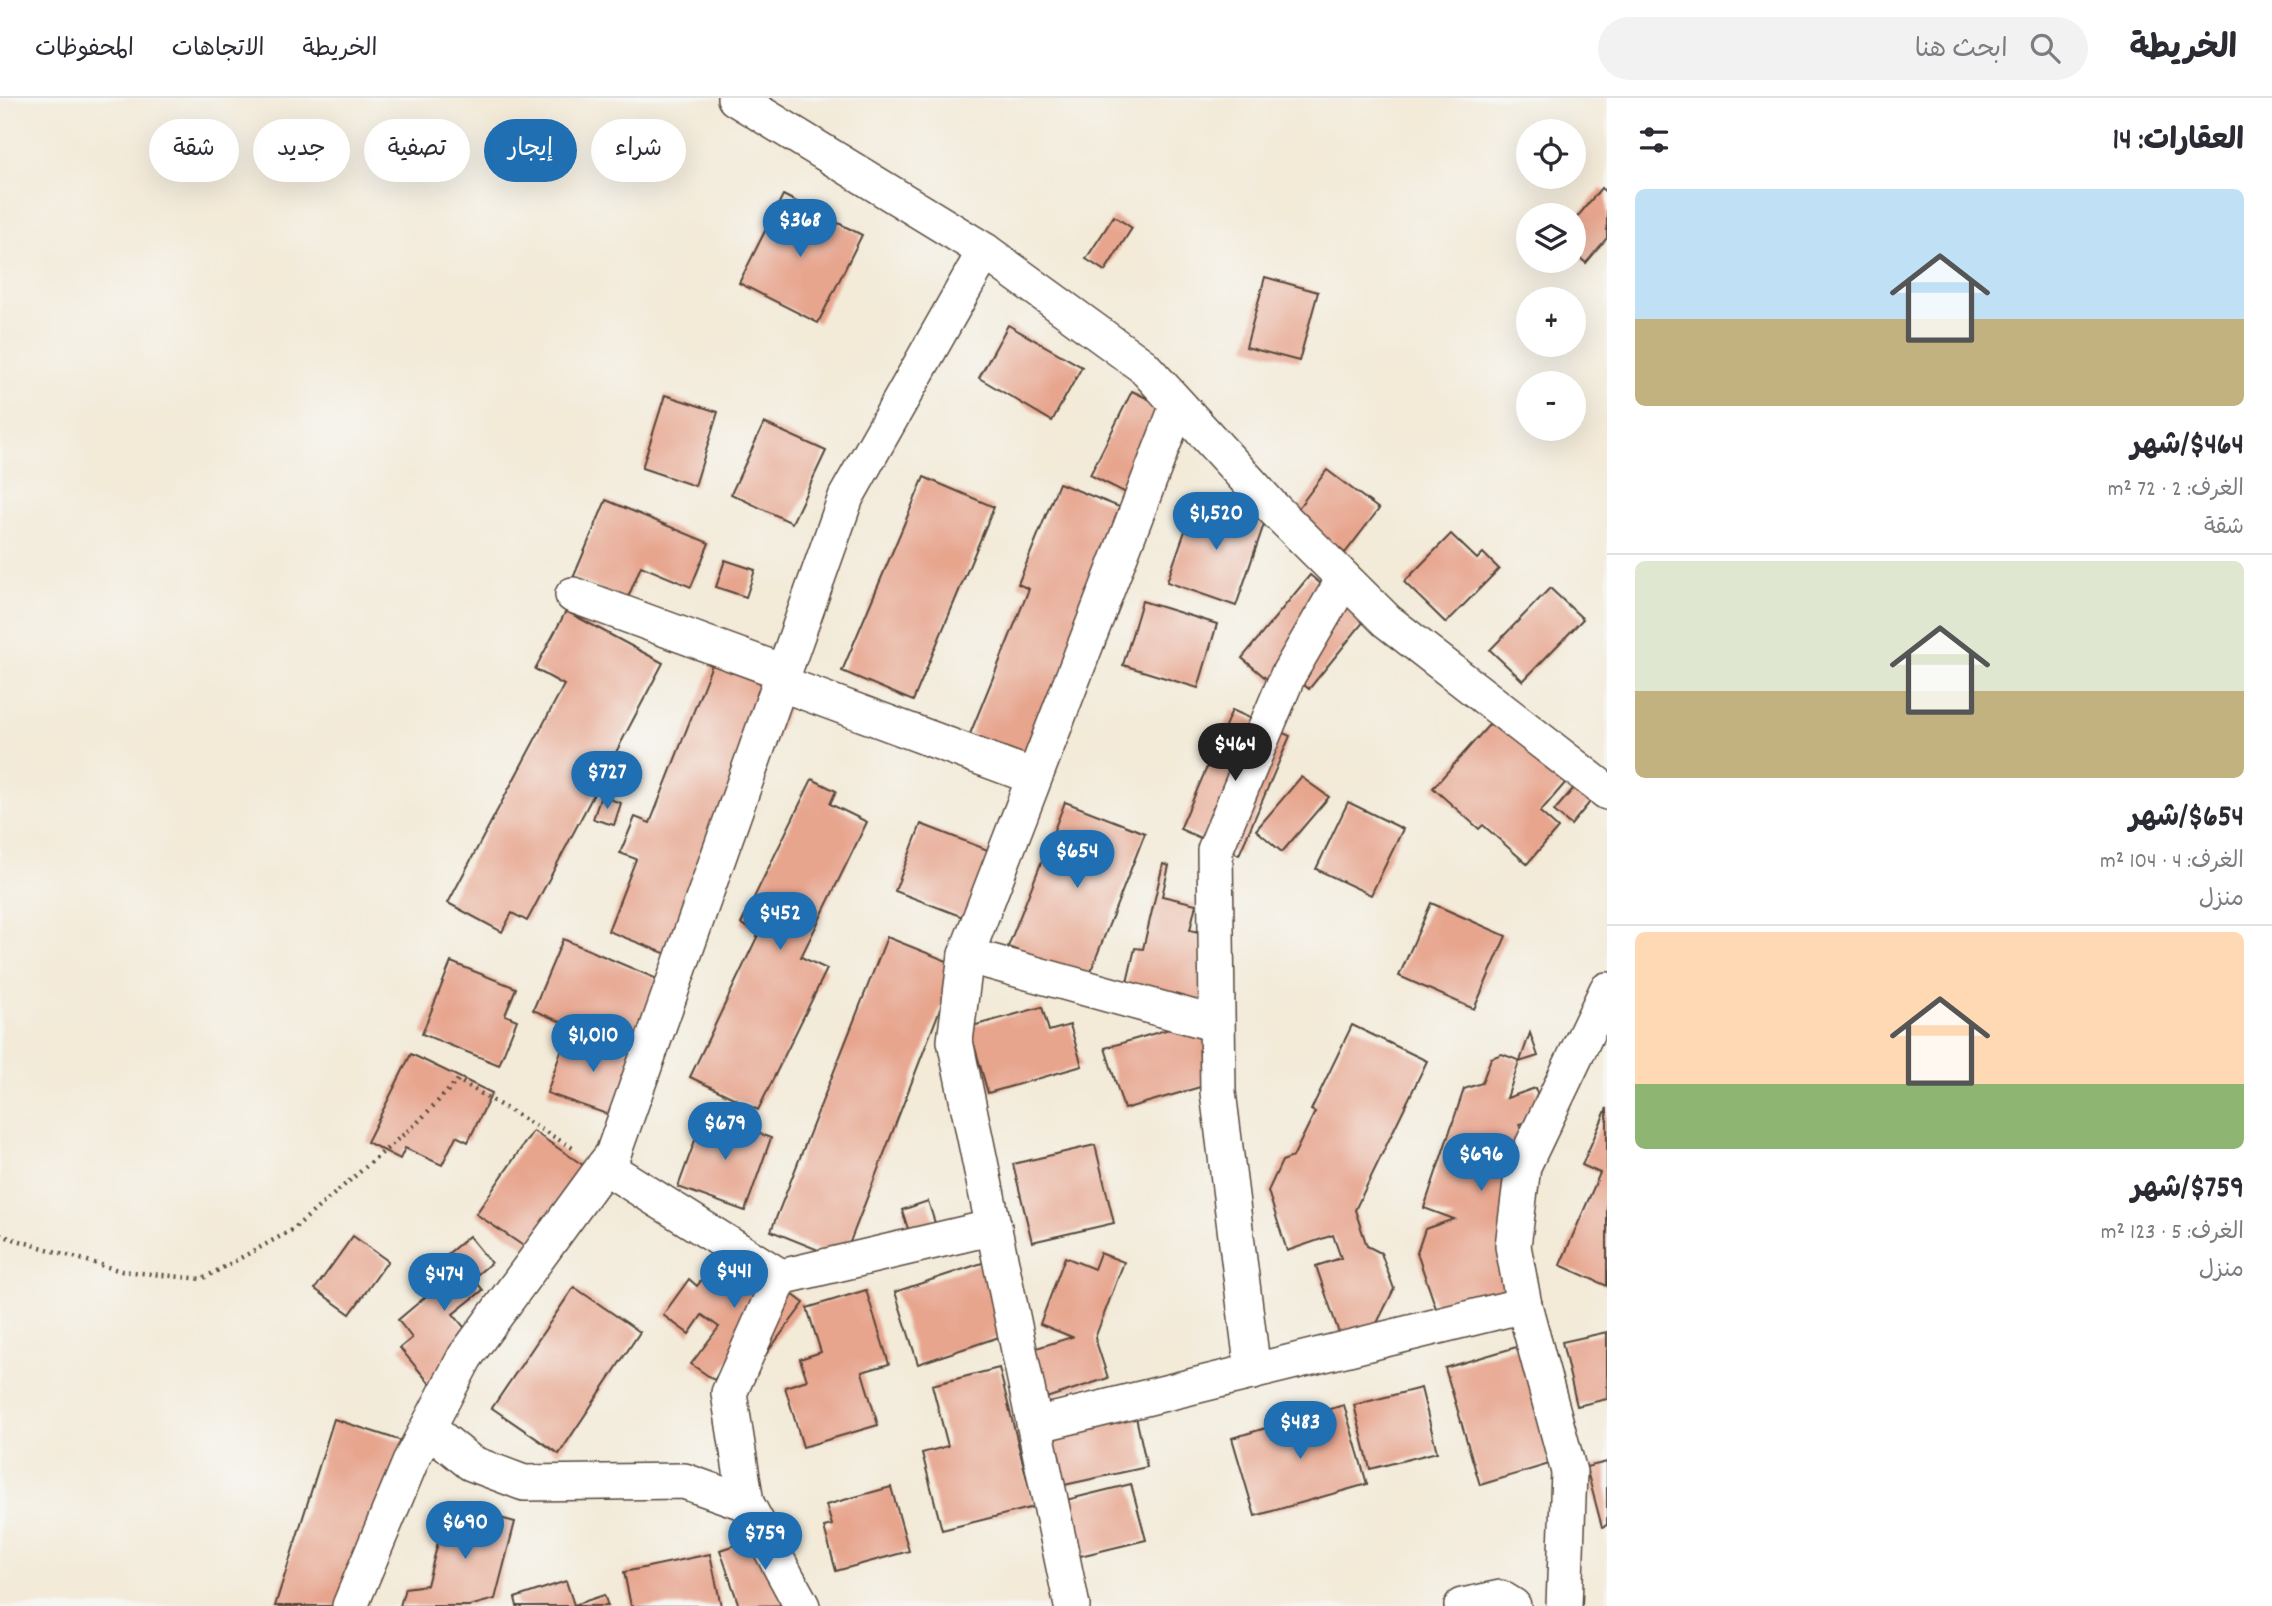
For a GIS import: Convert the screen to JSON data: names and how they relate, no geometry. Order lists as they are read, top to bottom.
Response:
{
  "page": {
    "header": "الخريطة",
    "search": "ابحث هنا",
    "nav": ["الخريطة", "الاتجاهات", "المحفوظات"],
    "heading": "العقارات: 14",
    "map_buttons": ["+", "−"],
    "chip": [
      "شراء",
      "إيجار",
      "تصفية",
      "جديد",
      "شقة"
    ],
    "list": [
      {
        "name": "$464/شهر",
        "note": "الغرف: 2 · 72 m² · شقة"
      },
      {
        "name": "$654/شهر",
        "note": "الغرف: 4 · 104 m² · منزل"
      },
      {
        "name": "$759/شهر",
        "note": "الغرف: 5 · 123 m² · منزل"
      }
    ],
    "price": [
      "$368",
      "$1,520",
      "$464",
      "$727",
      "$654",
      "$452",
      "$1,010",
      "$679",
      "$696",
      "$441",
      "$474",
      "$483",
      "$690",
      "$759"
    ]
  }
}
